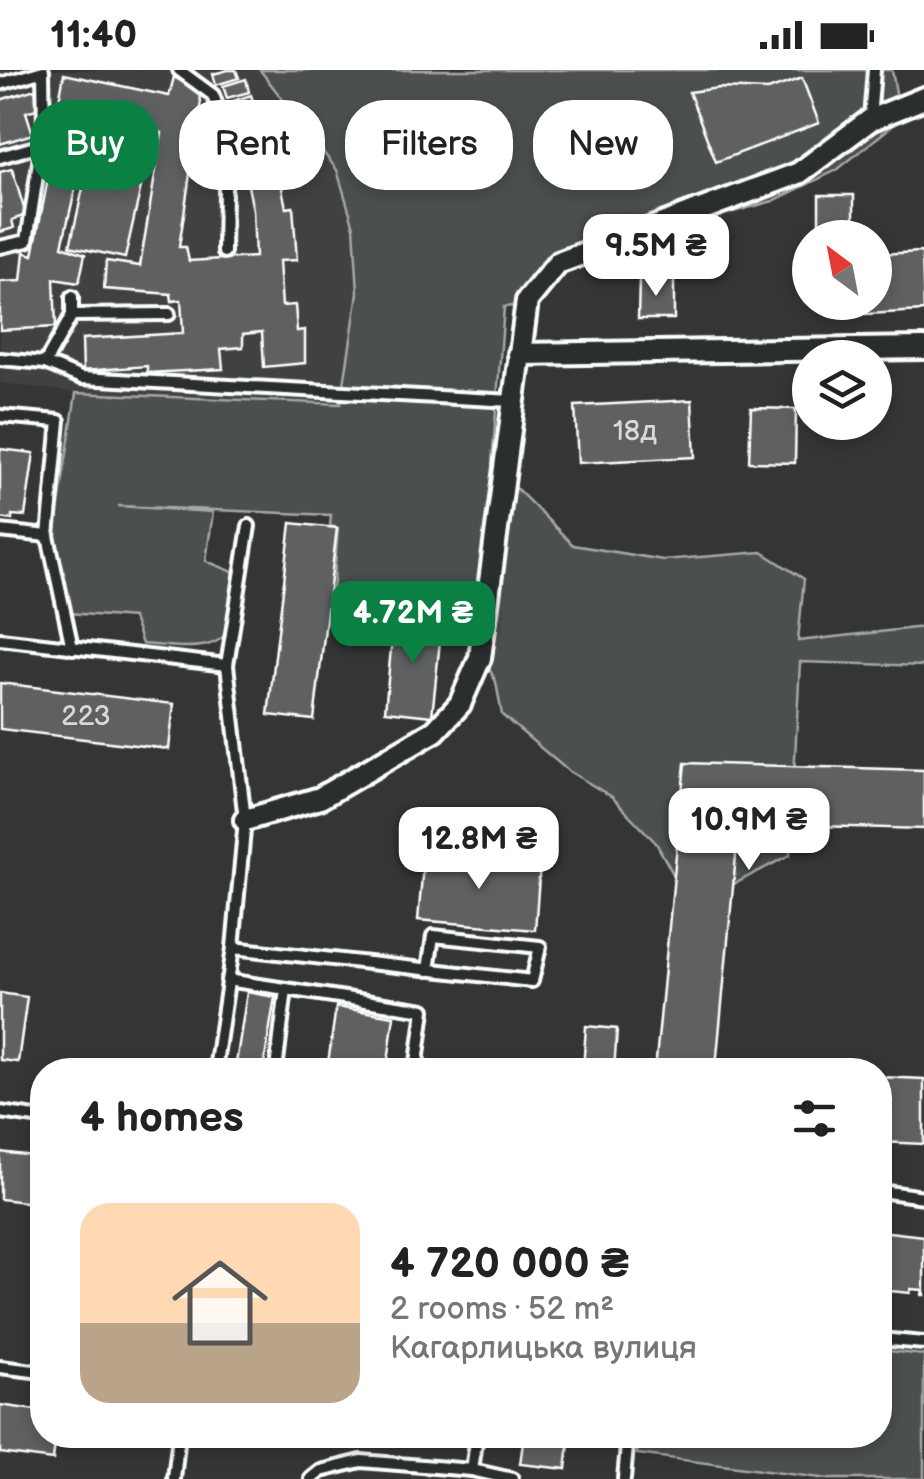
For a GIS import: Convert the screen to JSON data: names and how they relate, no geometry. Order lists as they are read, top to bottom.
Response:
{
  "house_numbers": ["18д", "223"],
  "north": "top left",
  "page": {
    "status": "11:40",
    "chip": [
      "Buy",
      "Rent",
      "Filters",
      "New"
    ],
    "price": [
      "9.5M ₴",
      "4.72M ₴",
      "10.9M ₴",
      "12.8M ₴"
    ],
    "heading": "4 homes",
    "list": [
      {
        "name": "4 720 000 ₴",
        "note": "2 rooms · 52 m² · Кагарлицька вулиця"
      }
    ]
  }
}
